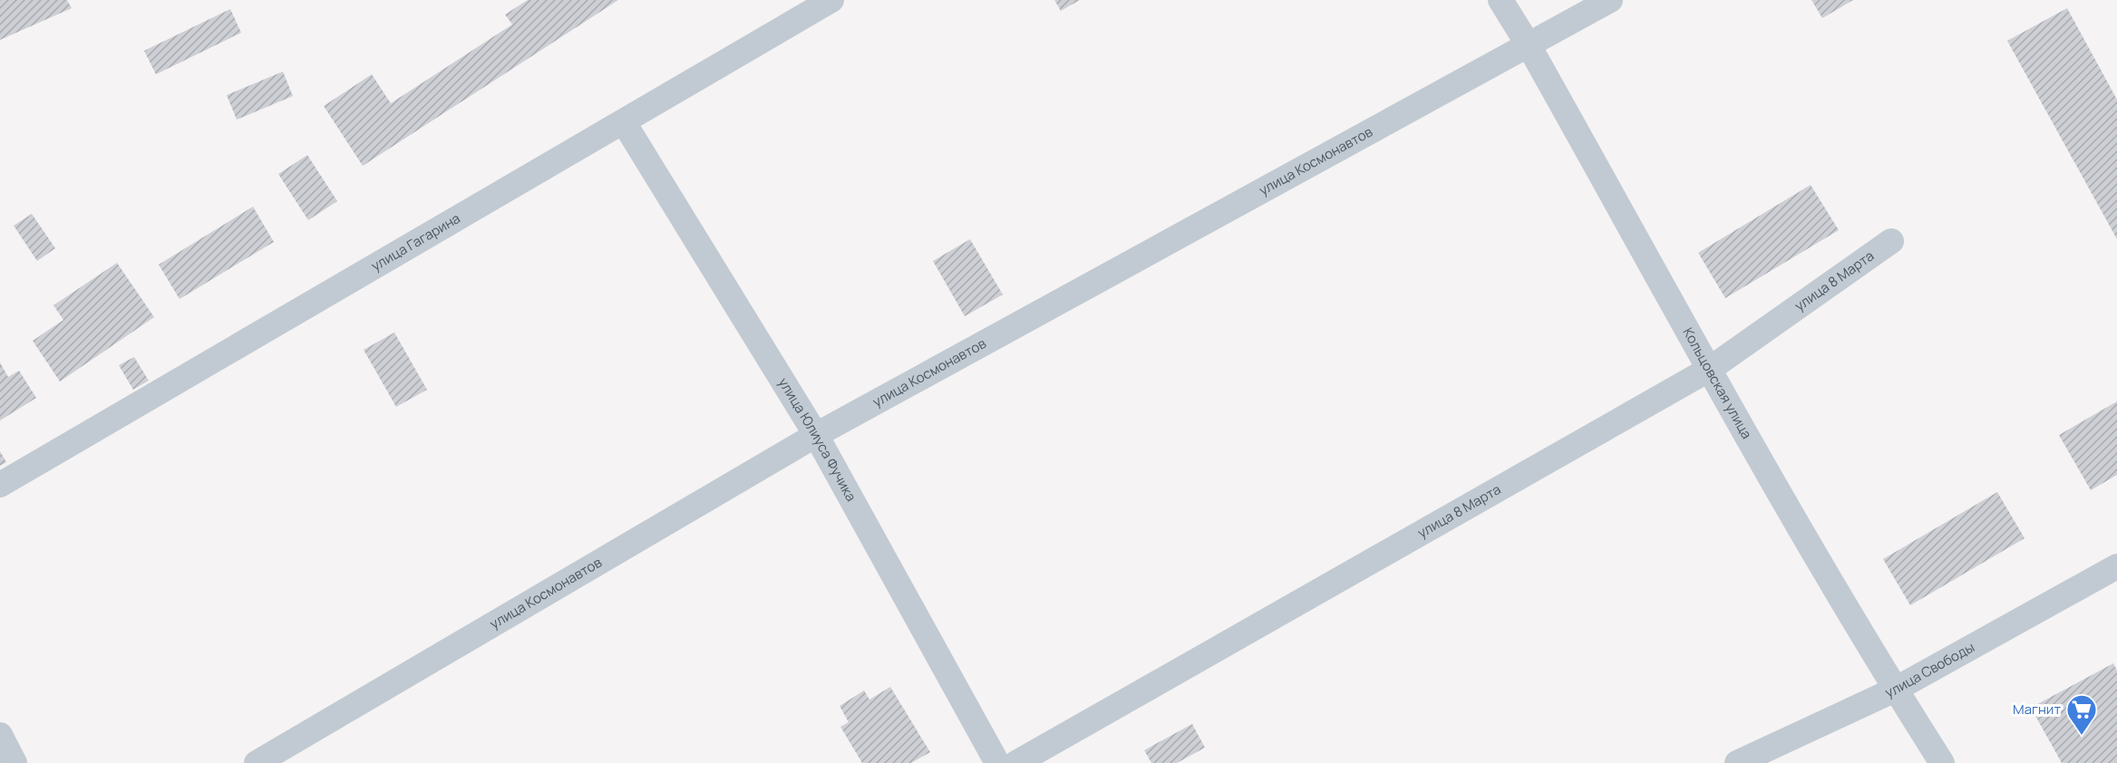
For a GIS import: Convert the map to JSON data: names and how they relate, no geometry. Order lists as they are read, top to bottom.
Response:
{
  "streets": {
    "street": [
      "улица Космонавтов",
      "улица Гагарина",
      "улица 8 Марта",
      "Кольцовская улица",
      "улица Юлиуса Фучика",
      "улица Свободы"
    ]
  },
  "crossings": [
    ["улица Космонавтов", "Кольцовская улица"],
    ["улица Космонавтов", "улица Юлиуса Фучика"],
    ["улица Гагарина", "улица Юлиуса Фучика"],
    ["улица 8 Марта", "Кольцовская улица"],
    ["Кольцовская улица", "улица Свободы"]
  ],
  "places": {
    "supermarket": ["Магнит"]
  }
}
